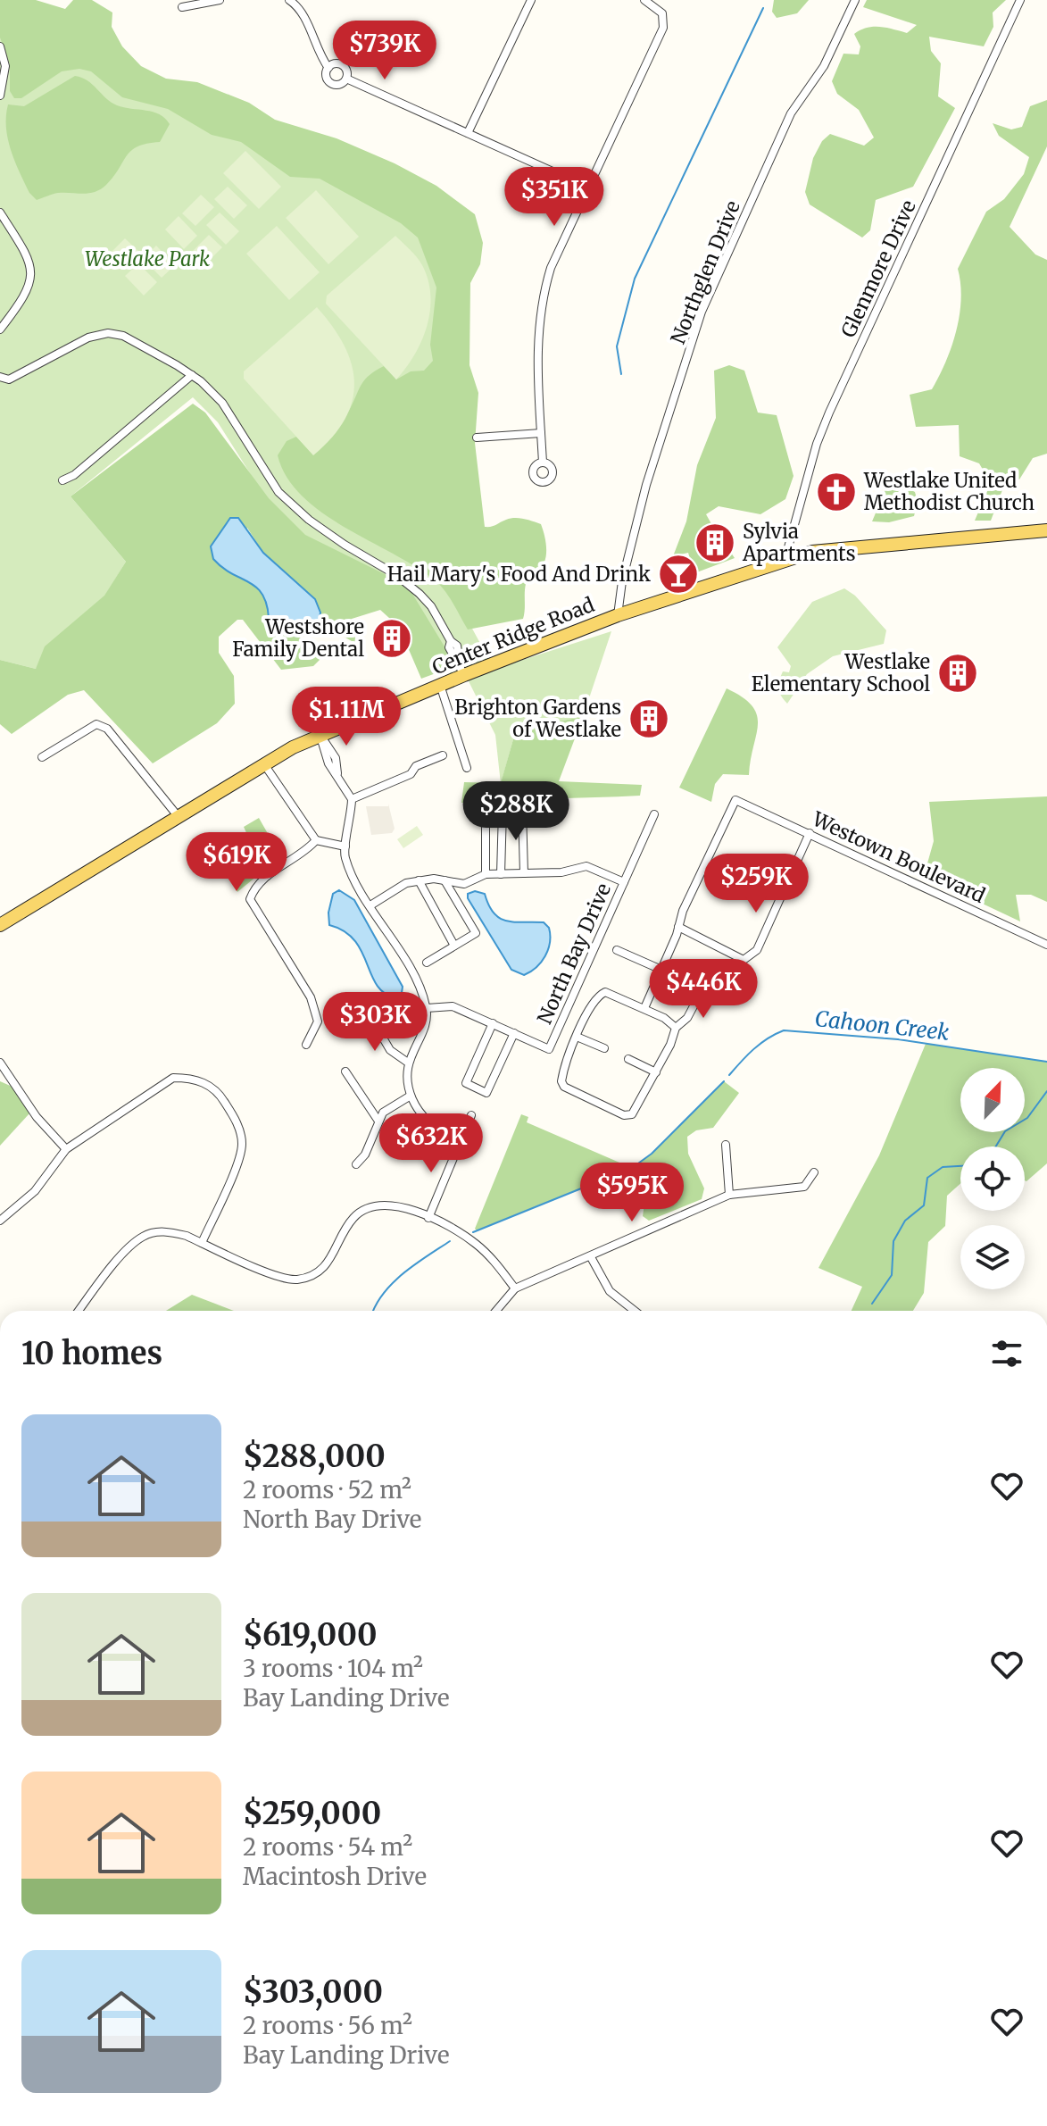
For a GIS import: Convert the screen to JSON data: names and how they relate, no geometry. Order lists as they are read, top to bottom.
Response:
{
  "streets": {
    "main road": ["Center Ridge Road"],
    "street": [
      "Glenmore Drive",
      "Northglen Drive",
      "Westown Boulevard",
      "North Bay Drive"
    ]
  },
  "crossings": [
    ["Glenmore Drive", "Center Ridge Road"],
    ["Northglen Drive", "Center Ridge Road"]
  ],
  "water": ["Cahoon Creek"],
  "parks": ["Westlake Park"],
  "places": {
    "church": ["Westlake United Methodist Church"],
    "building": [
      "Sylvia Apartments",
      "Westshore Family Dental",
      "Westlake Elementary School",
      "Brighton Gardens of Westlake"
    ],
    "bar": ["Hail Mary's Food And Drink"]
  },
  "north": "top right",
  "page": {
    "price": [
      "$739K",
      "$351K",
      "$1.11M",
      "$288K",
      "$619K",
      "$259K",
      "$446K",
      "$303K",
      "$632K",
      "$595K"
    ],
    "heading": "10 homes",
    "list": [
      {
        "name": "$288,000",
        "note": "2 rooms · 52 m² · North Bay Drive"
      },
      {
        "name": "$619,000",
        "note": "3 rooms · 104 m² · Bay Landing Drive"
      },
      {
        "name": "$259,000",
        "note": "2 rooms · 54 m² · Macintosh Drive"
      },
      {
        "name": "$303,000",
        "note": "2 rooms · 56 m² · Bay Landing Drive"
      }
    ]
  }
}
